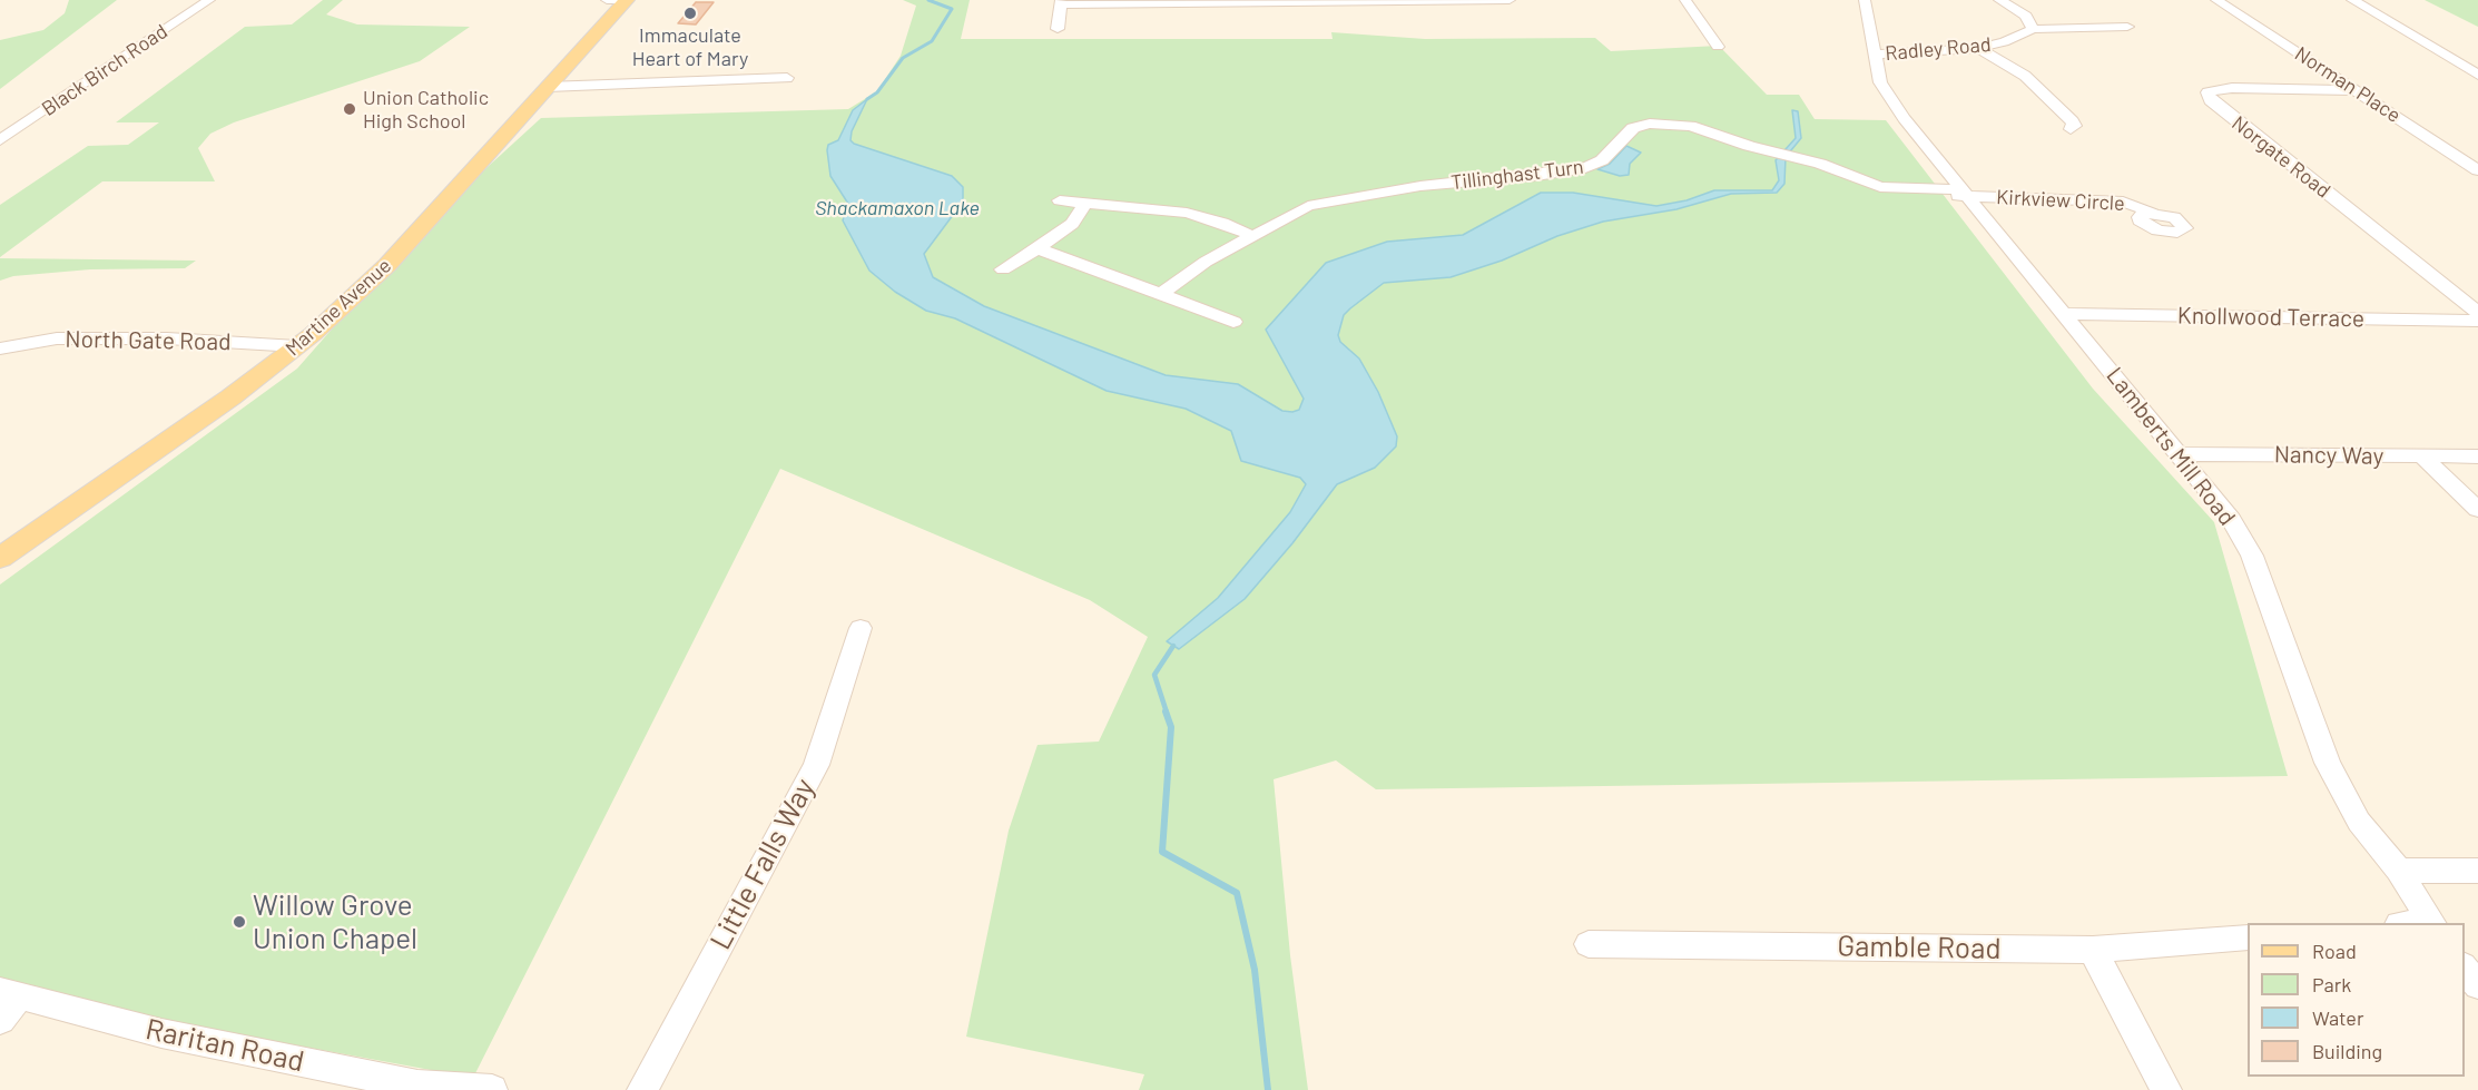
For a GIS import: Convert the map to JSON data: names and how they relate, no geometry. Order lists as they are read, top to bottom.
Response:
{
  "streets": {
    "main road": ["Martine Avenue"],
    "street": [
      "Radley Road",
      "Black Birch Road",
      "Norman Place",
      "Norgate Road",
      "Tillinghast Turn",
      "Kirkview Circle",
      "Knollwood Terrace",
      "North Gate Road",
      "Lamberts Mill Road",
      "Nancy Way",
      "Little Falls Way",
      "Gamble Road",
      "Raritan Road"
    ]
  },
  "crossings": [
    ["Radley Road", "Lamberts Mill Road"],
    ["Norman Place", "Norgate Road"],
    ["Tillinghast Turn", "Kirkview Circle"],
    ["Tillinghast Turn", "Lamberts Mill Road"],
    ["Kirkview Circle", "Lamberts Mill Road"],
    ["Martine Avenue", "North Gate Road"],
    ["Knollwood Terrace", "Lamberts Mill Road"],
    ["Lamberts Mill Road", "Nancy Way"]
  ],
  "water": ["Shackamaxon Lake"],
  "places": ["Immaculate Heart of Mary", "Union Catholic High School", "Willow Grove Union Chapel"],
  "legend": [
    "Road",
    "Park",
    "Water",
    "Building"
  ]
}
